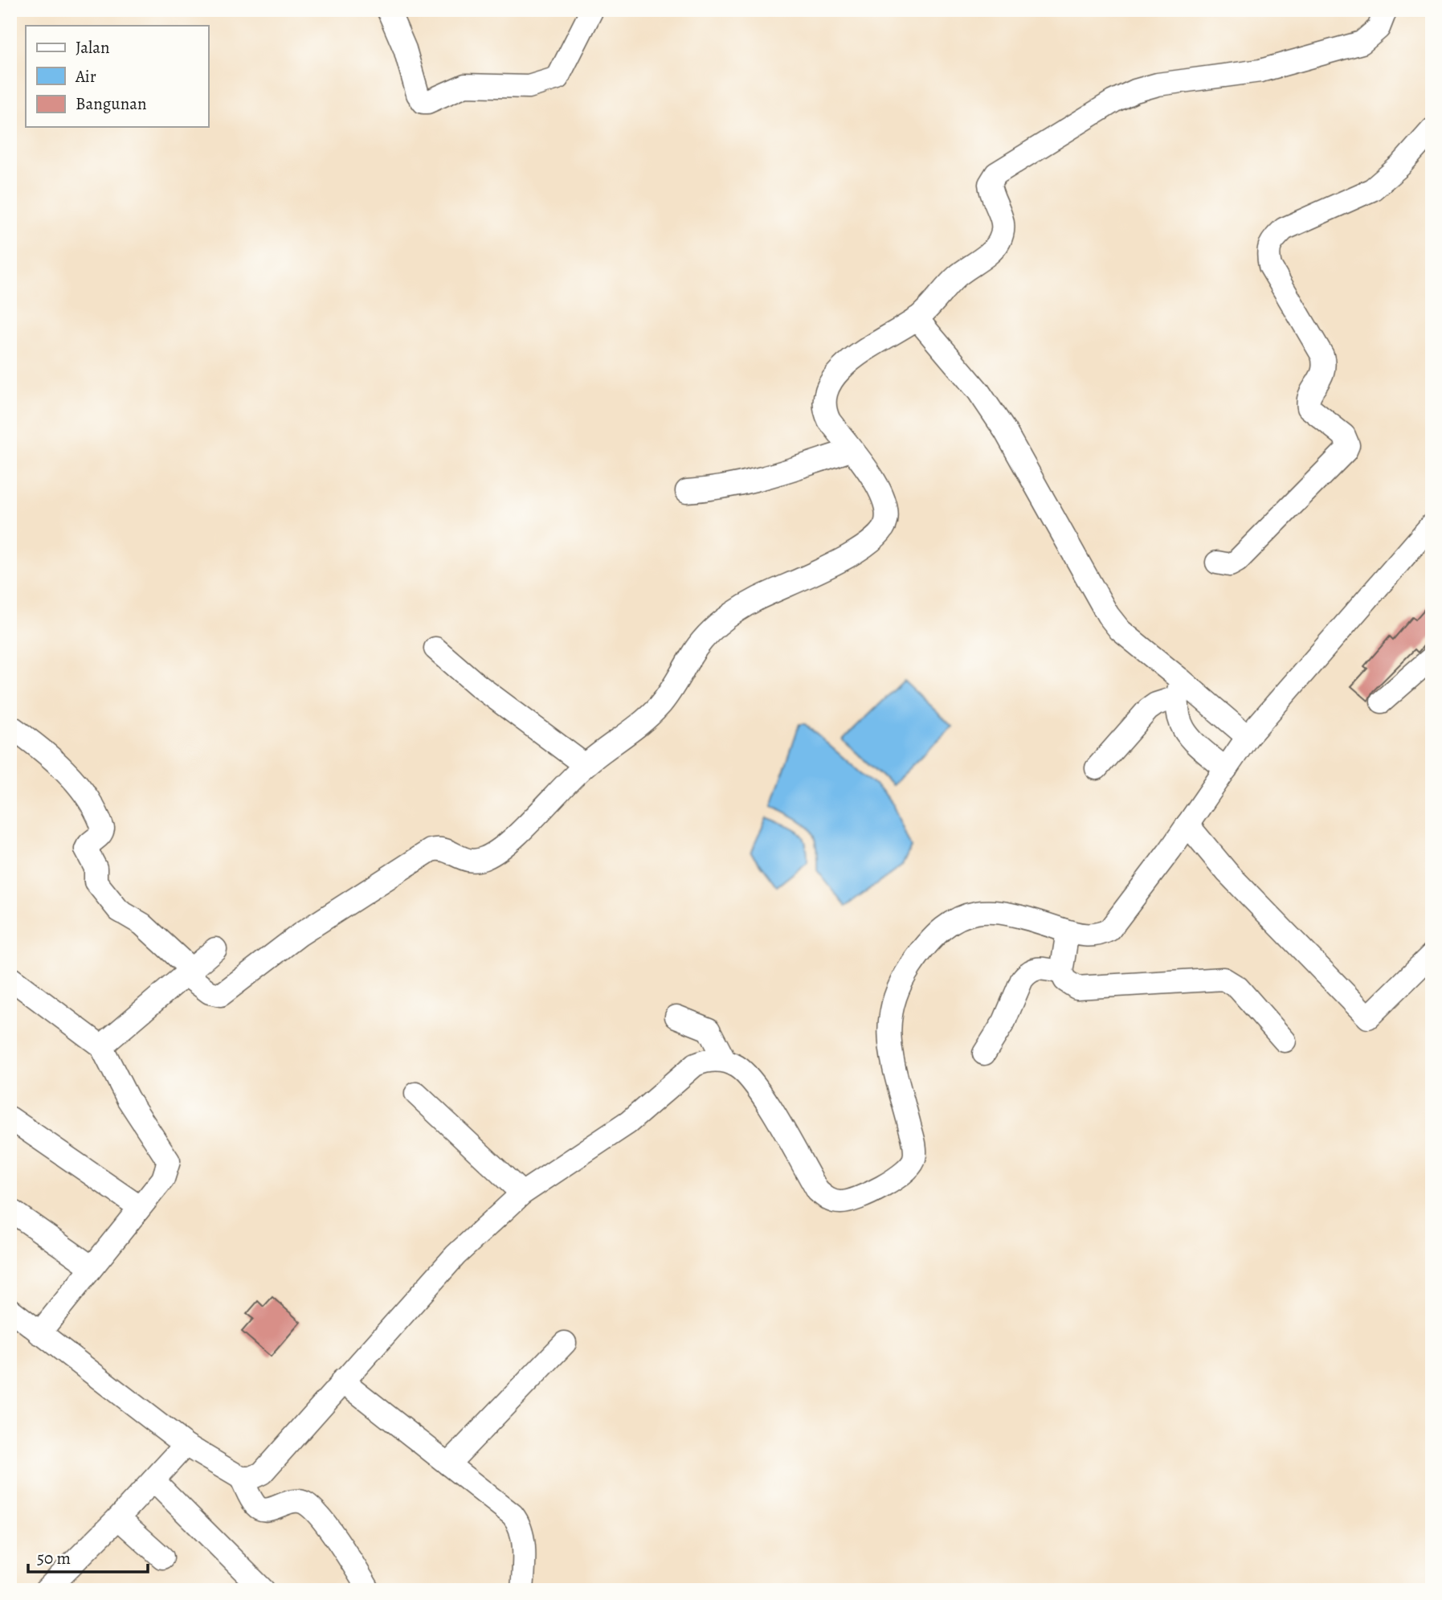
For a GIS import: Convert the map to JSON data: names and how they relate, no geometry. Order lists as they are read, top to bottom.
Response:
{
  "legend": ["Jalan", "Air", "Bangunan"],
  "scale_bar": "50 m"
}
